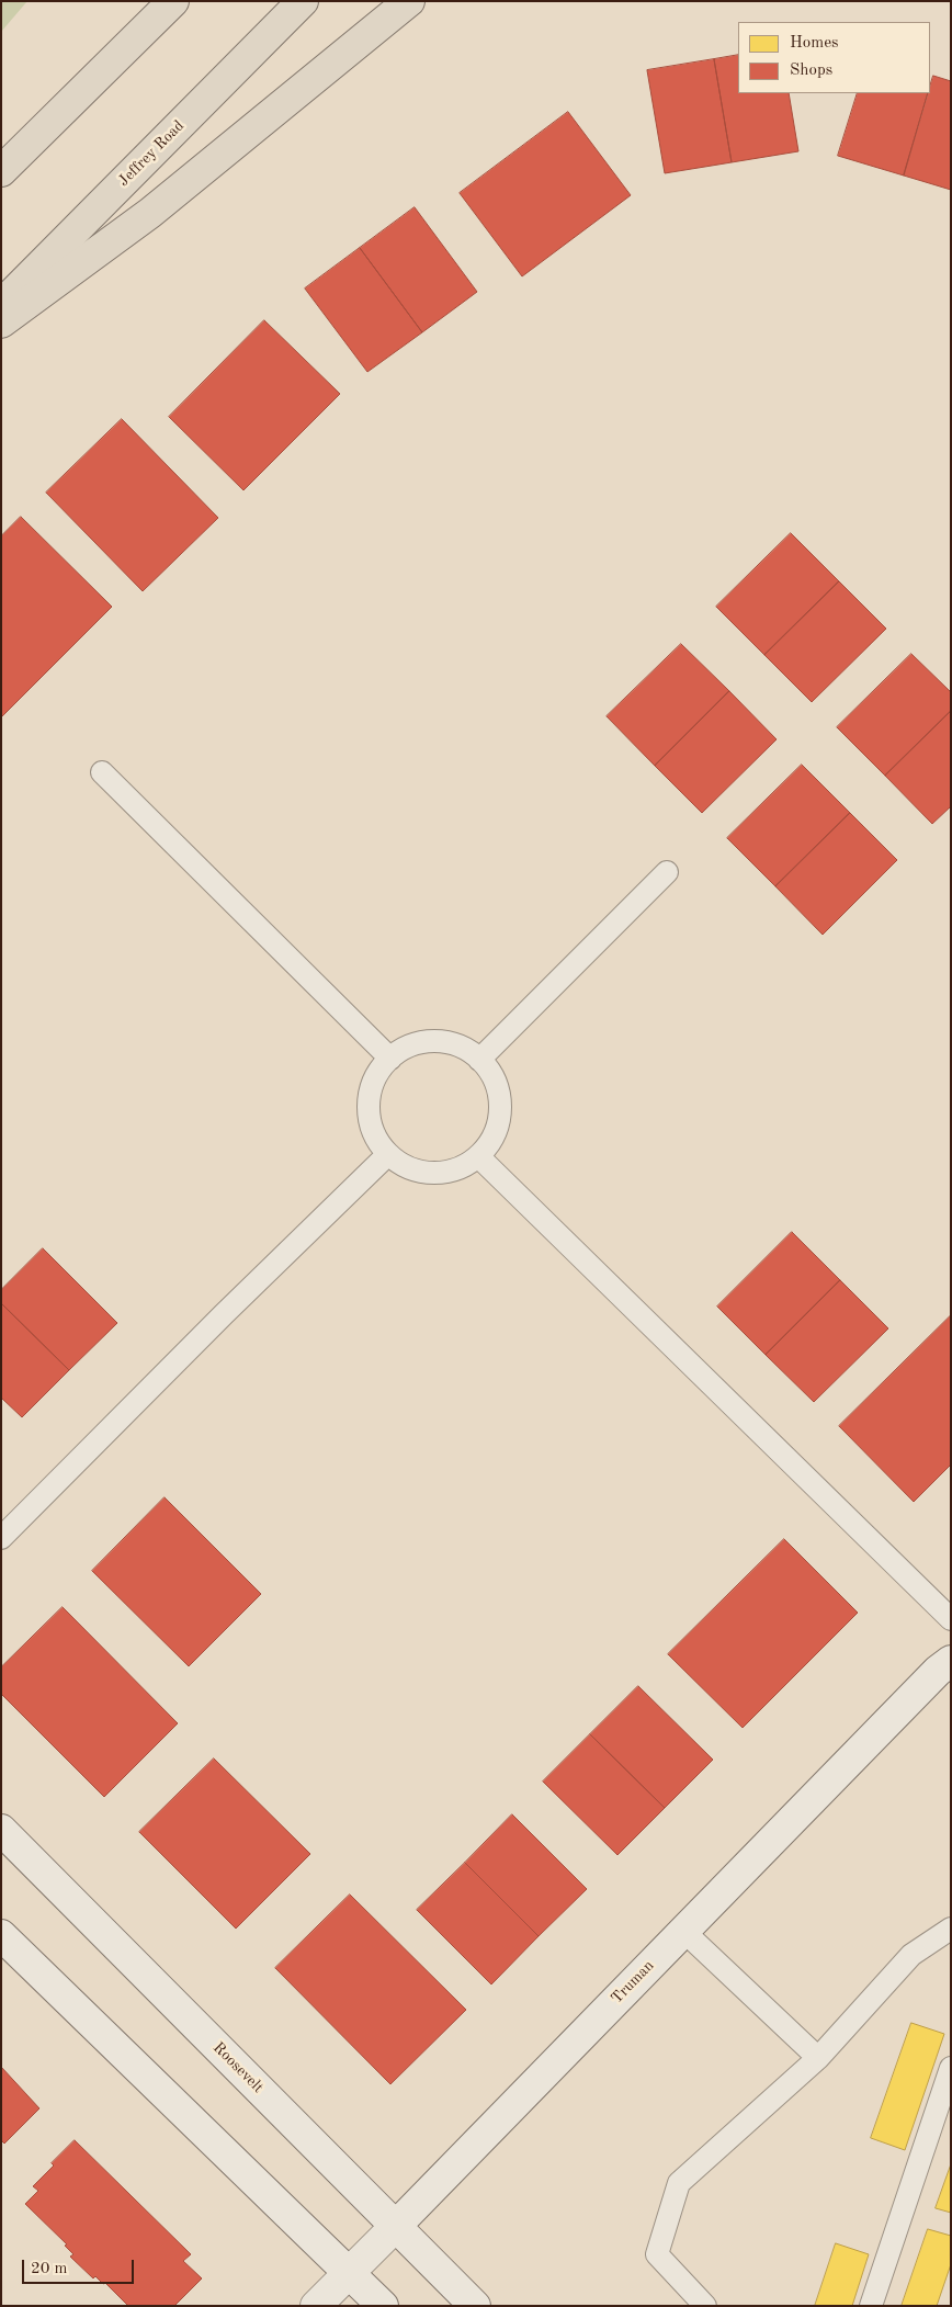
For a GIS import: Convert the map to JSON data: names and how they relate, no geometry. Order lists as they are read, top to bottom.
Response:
{
  "streets": {
    "main road": ["Jeffrey Road"],
    "street": ["Truman", "Roosevelt"]
  },
  "crossings": [
    ["Truman", "Roosevelt"]
  ],
  "legend": ["Homes", "Shops"],
  "scale_bar": "20 m"
}
